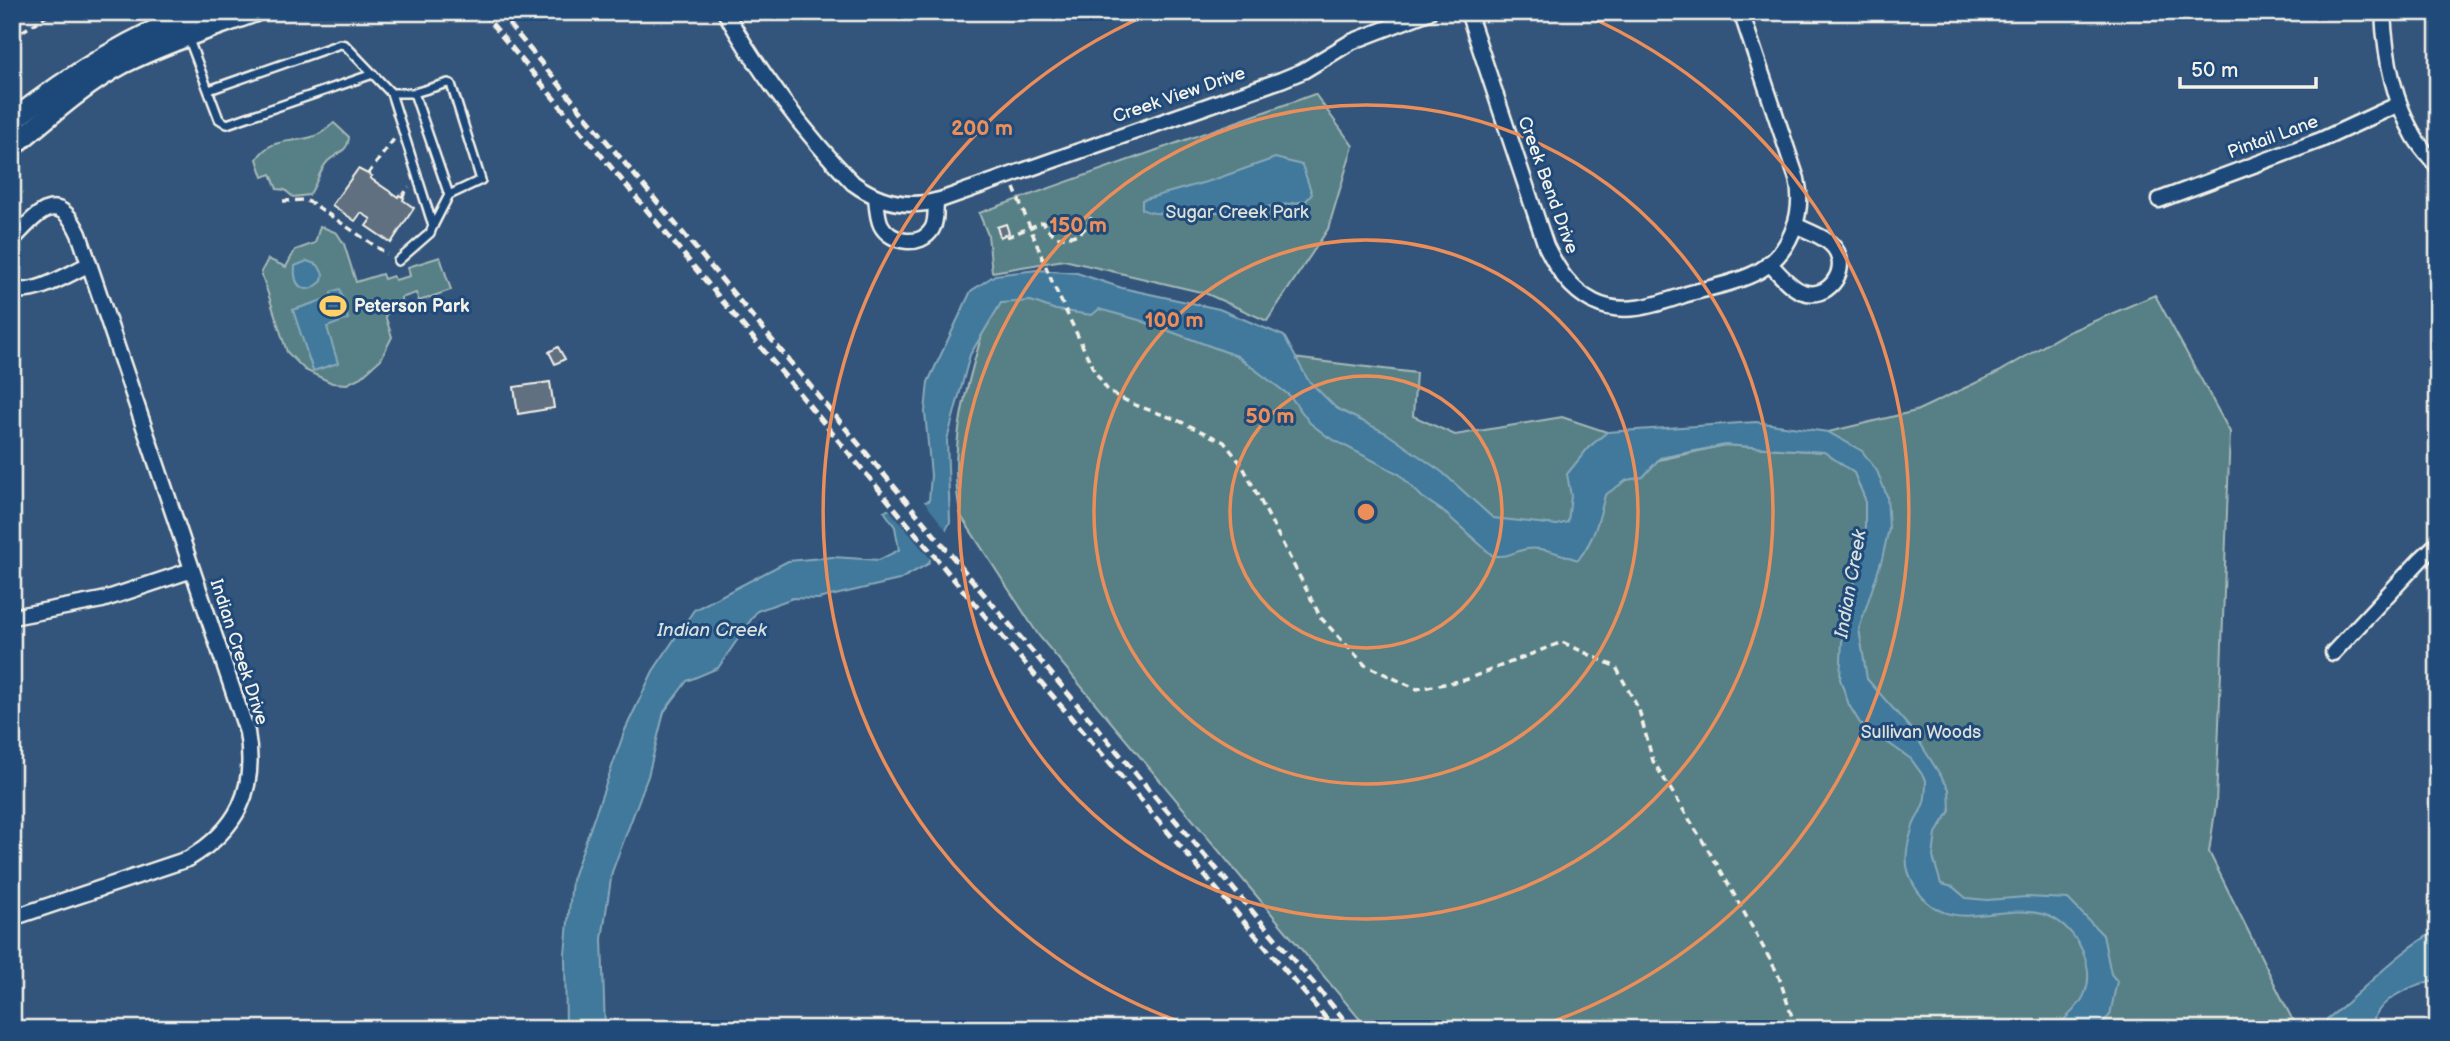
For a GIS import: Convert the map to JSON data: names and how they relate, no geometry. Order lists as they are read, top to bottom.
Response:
{
  "streets": {
    "street": [
      "Creek View Drive",
      "Pintail Lane",
      "Creek Bend Drive",
      "Indian Creek Drive"
    ]
  },
  "water": ["Indian Creek"],
  "parks": ["Sugar Creek Park", "Sullivan Woods"],
  "places": {
    "sports": ["Peterson Park"]
  },
  "scale_bar": "50 m",
  "rings": [
    "200 m",
    "150 m",
    "100 m",
    "50 m"
  ]
}
